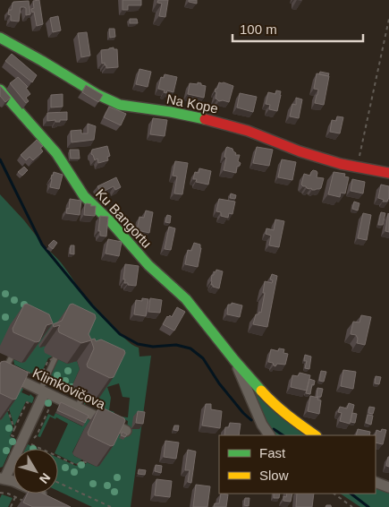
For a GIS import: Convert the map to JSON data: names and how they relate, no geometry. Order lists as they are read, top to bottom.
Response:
{
  "streets": {
    "street": ["Na Kope", "Ku Bangortu", "Klimkovičova"]
  },
  "legend": ["Fast", "Slow"],
  "scale_bar": "100 m",
  "north": "bottom right"
}
